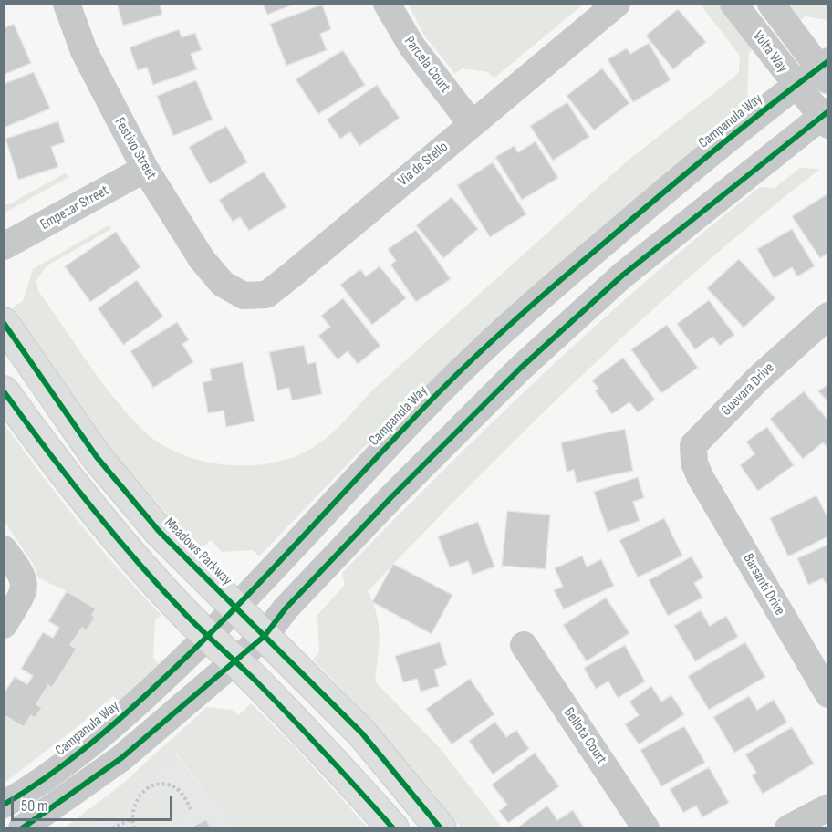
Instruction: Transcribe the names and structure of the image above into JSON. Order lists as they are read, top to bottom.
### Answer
{
  "streets": {
    "main road": ["Meadows Parkway"],
    "street": [
      "Volta Way",
      "Parcela Court",
      "Campanula Way",
      "Festivo Street",
      "Via de Stello",
      "Empezar Street",
      "Guevara Drive",
      "Barsanti Drive",
      "Bellota Court"
    ]
  },
  "crossings": [
    ["Volta Way", "Campanula Way"],
    ["Parcela Court", "Via de Stello"],
    ["Campanula Way", "Meadows Parkway"],
    ["Festivo Street", "Via de Stello"],
    ["Festivo Street", "Empezar Street"],
    ["Guevara Drive", "Barsanti Drive"]
  ],
  "scale_bar": "50 m"
}
